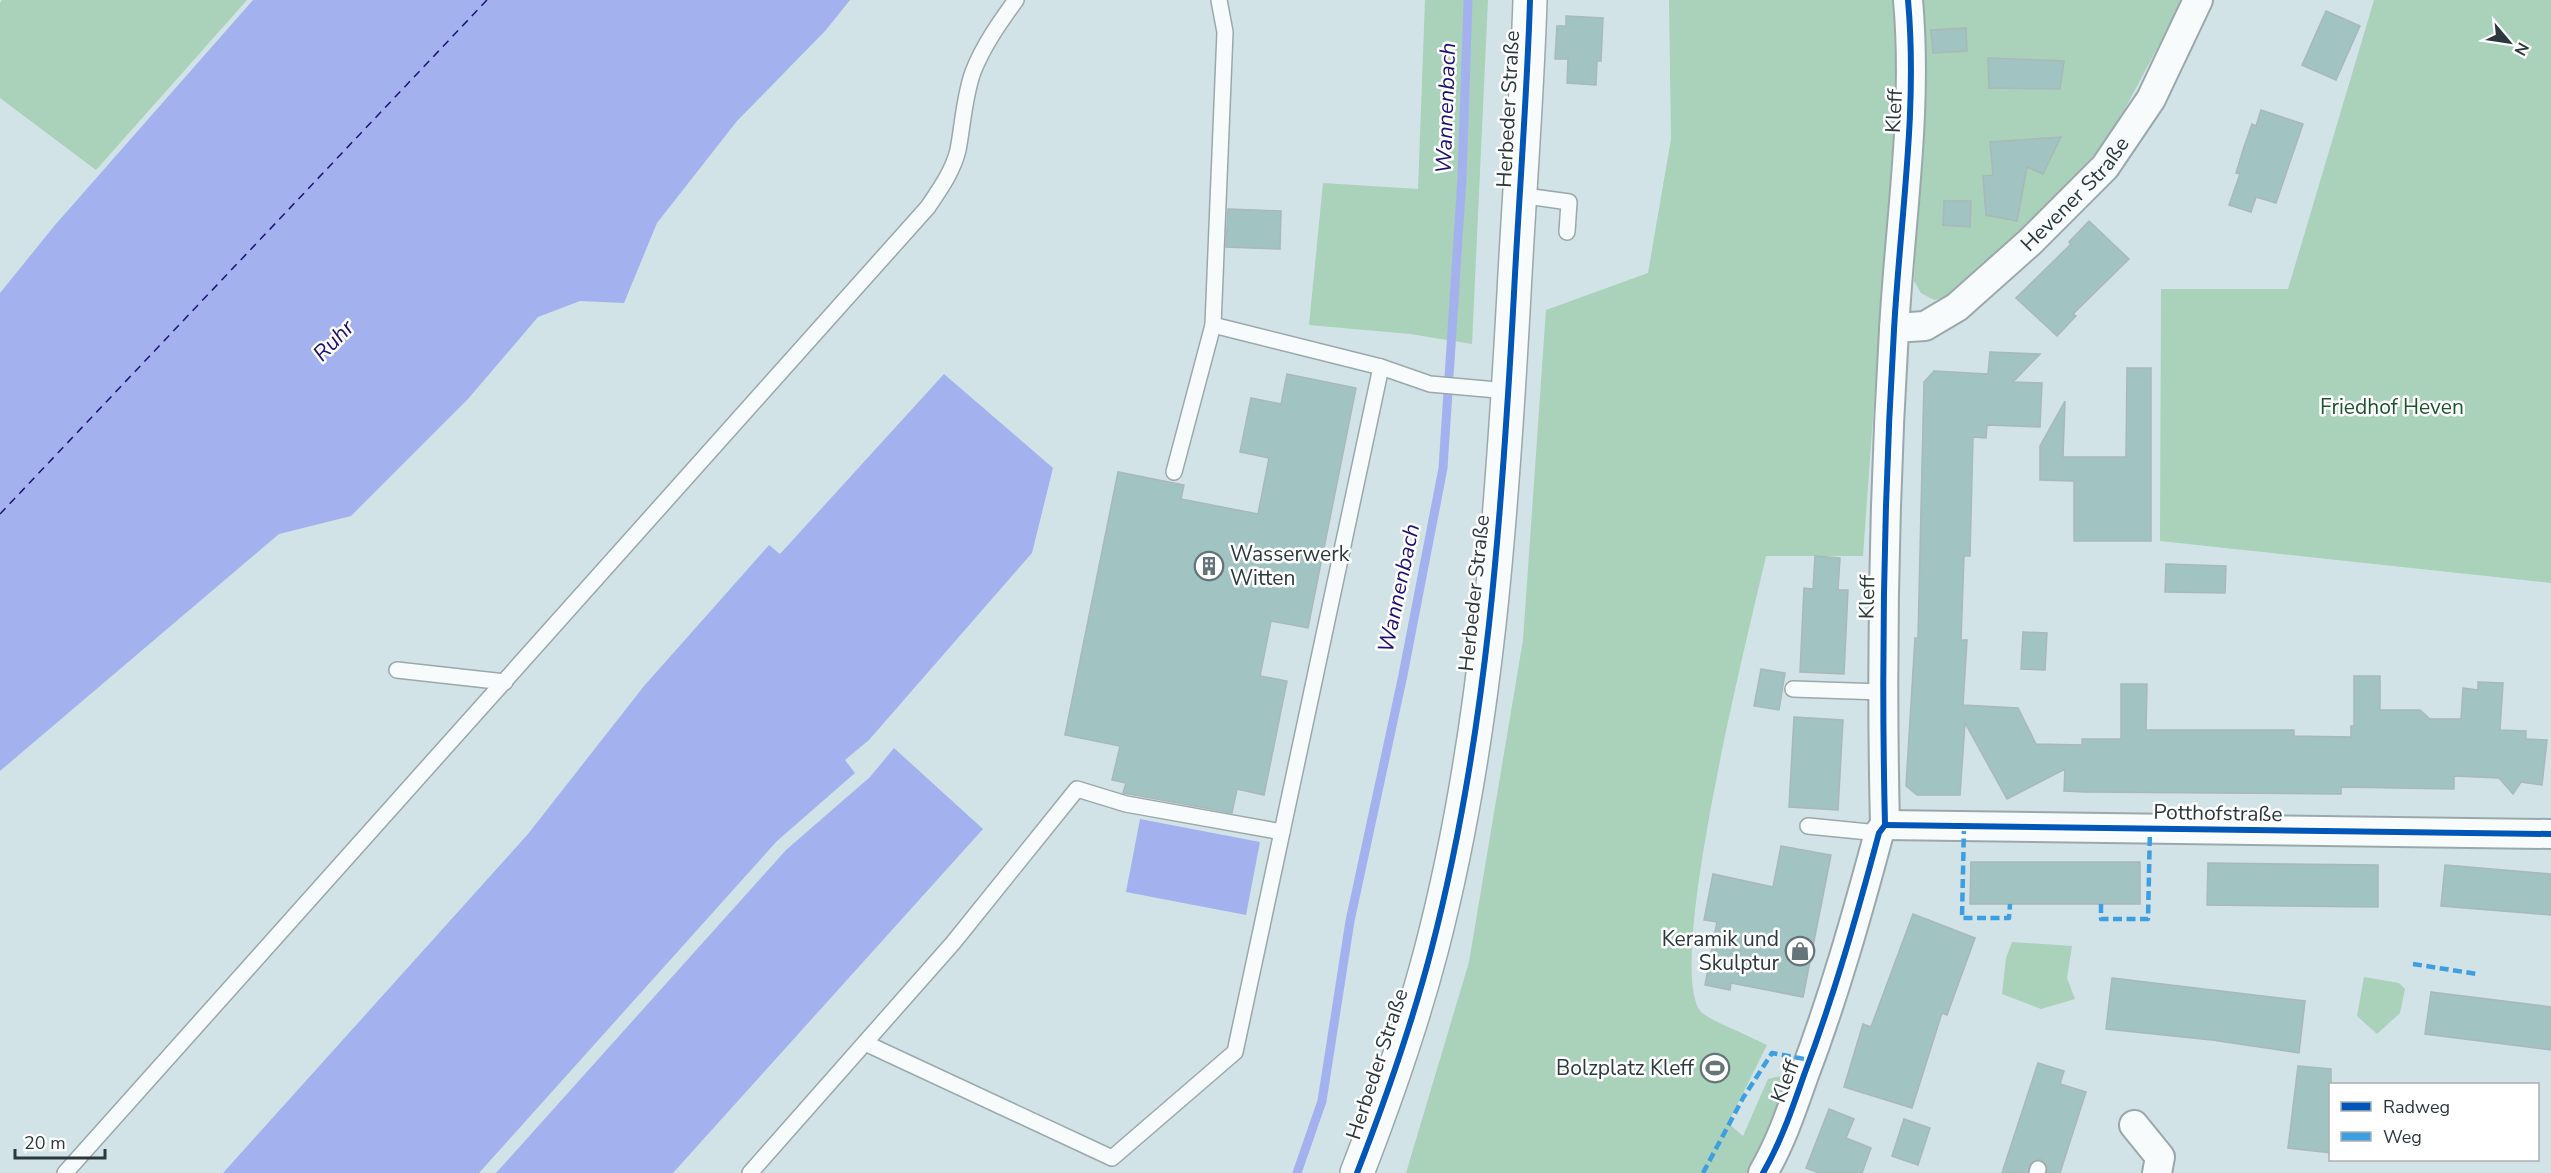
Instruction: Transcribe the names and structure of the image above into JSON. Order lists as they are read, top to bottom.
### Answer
{
  "streets": {
    "main road": ["Herbeder Straße"],
    "street": ["Kleff", "Hevener Straße", "Potthofstraße"]
  },
  "crossings": [
    ["Kleff", "Hevener Straße"],
    ["Kleff", "Potthofstraße"]
  ],
  "water": ["Wannenbach", "Ruhr"],
  "parks": ["Friedhof Heven"],
  "places": {
    "building": ["Wasserwerk Witten"],
    "shop": ["Keramik und Skulptur"],
    "sports": ["Bolzplatz Kleff"]
  },
  "legend": ["Radweg", "Weg"],
  "scale_bar": "20 m",
  "north": "bottom right"
}
